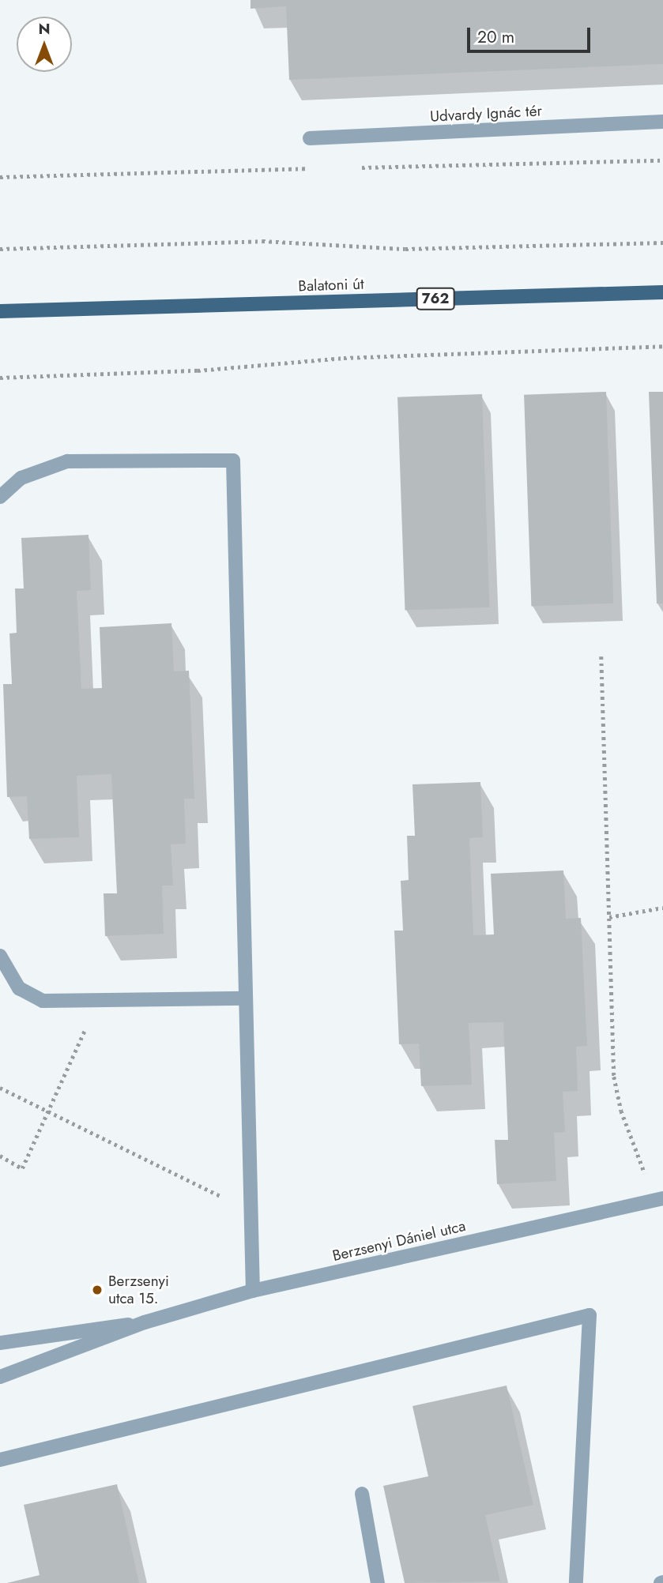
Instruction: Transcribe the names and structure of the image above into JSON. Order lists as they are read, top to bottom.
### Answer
{
  "streets": {
    "main road": ["Balatoni út", "762"],
    "street": ["Udvardy Ignác tér", "Berzsenyi Dániel utca"]
  },
  "places": ["Berzsenyi utca 15."],
  "scale_bar": "20 m",
  "north": "top"
}
